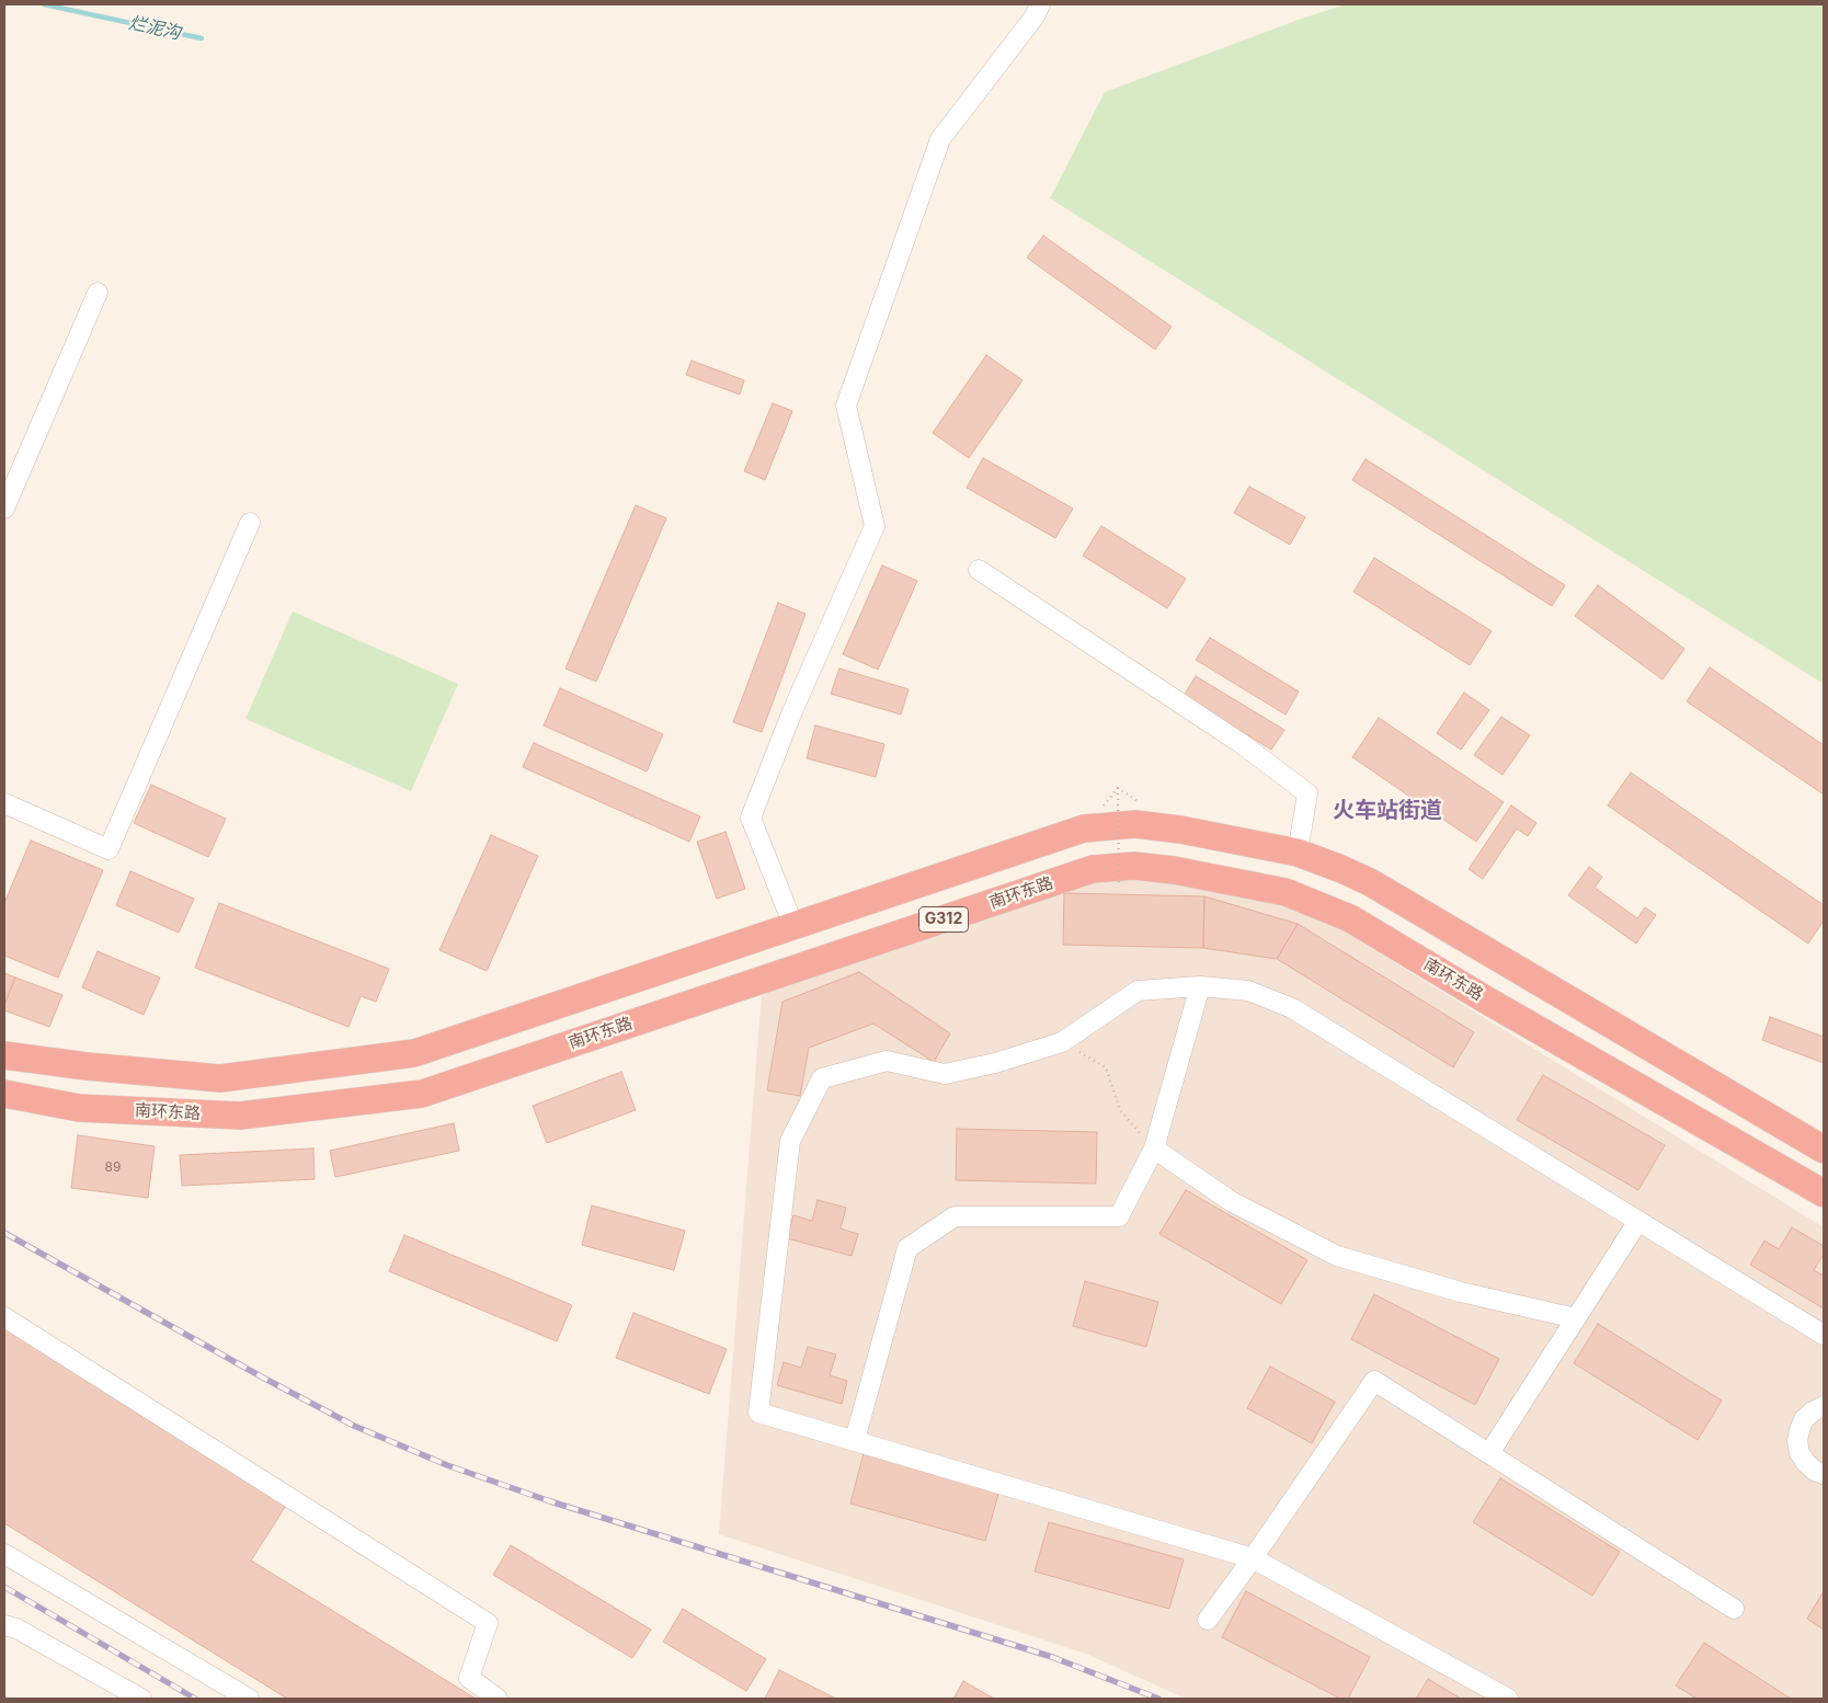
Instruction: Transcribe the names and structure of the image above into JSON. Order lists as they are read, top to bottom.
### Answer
{
  "streets": {
    "highway": ["南环东路", "G312"]
  },
  "districts": ["火车站街道"],
  "water": ["烂泥沟"],
  "house_numbers": ["89"]
}
